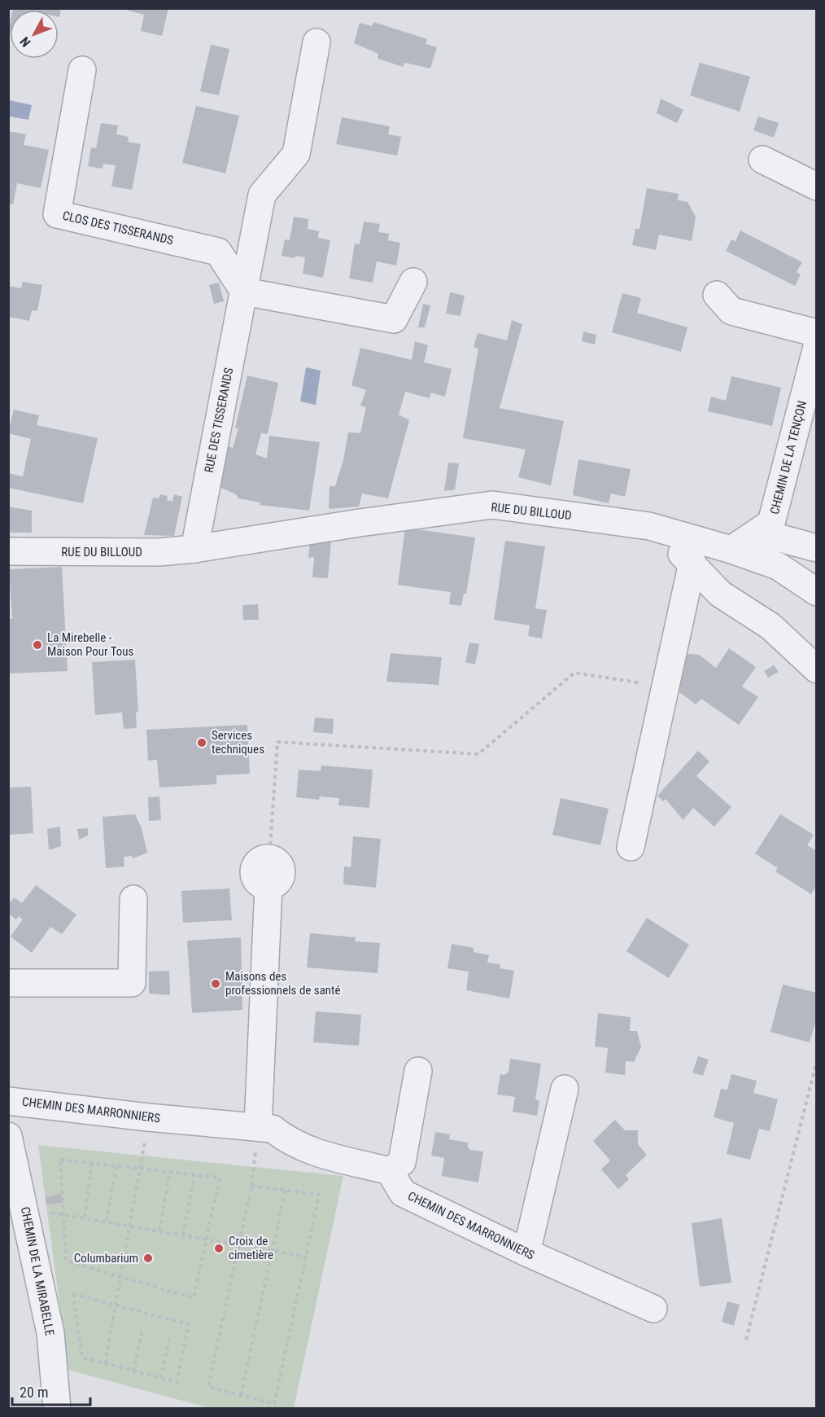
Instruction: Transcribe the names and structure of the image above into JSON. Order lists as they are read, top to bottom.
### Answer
{
  "streets": {
    "street": [
      "CLOS DES TISSERANDS",
      "RUE DES TISSERANDS",
      "CHEMIN DE LA TENÇON",
      "RUE DU BILLOUD",
      "CHEMIN DES MARRONNIERS",
      "CHEMIN DE LA MIRABELLE"
    ]
  },
  "crossings": [
    ["CLOS DES TISSERANDS", "RUE DES TISSERANDS"],
    ["RUE DES TISSERANDS", "RUE DU BILLOUD"],
    ["CHEMIN DE LA TENÇON", "RUE DU BILLOUD"]
  ],
  "places": [
    "La Mirebelle - Maison Pour Tous",
    "Services techniques",
    "Maisons des professionnels de santé",
    "Croix de cimetière",
    "Columbarium"
  ],
  "scale_bar": "20 m",
  "north": "bottom left"
}
